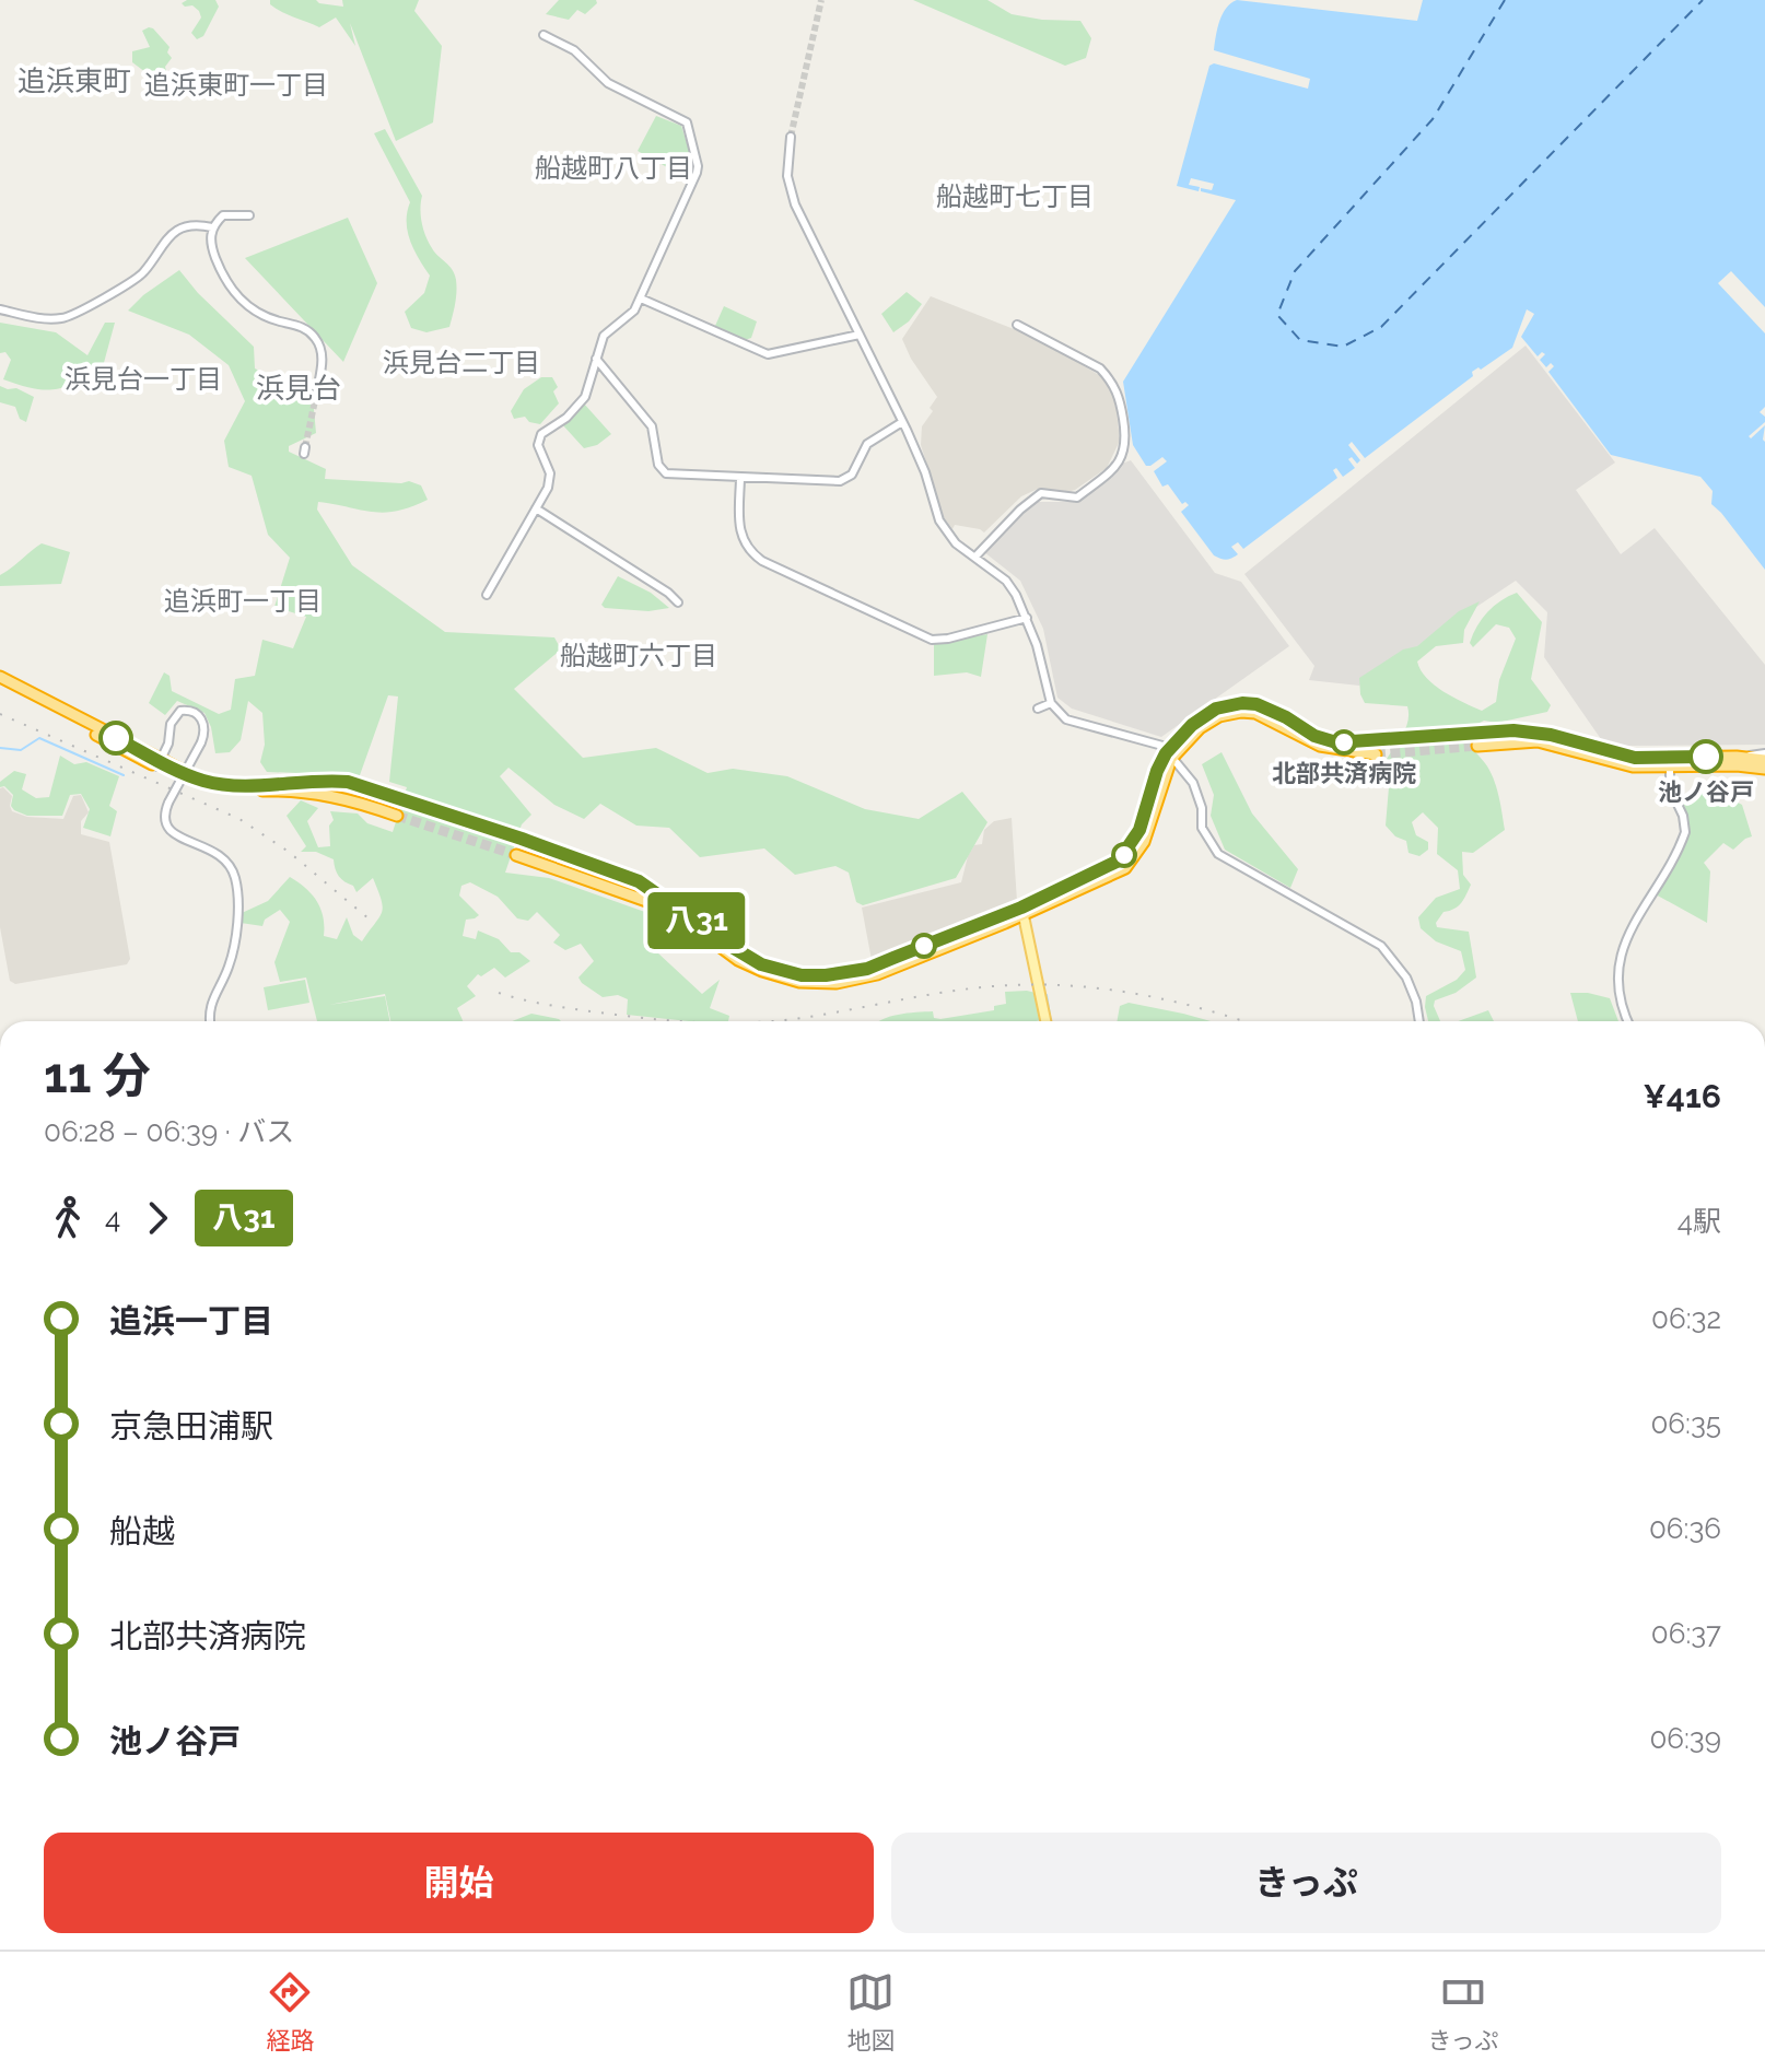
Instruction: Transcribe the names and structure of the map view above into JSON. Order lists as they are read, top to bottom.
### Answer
{
  "districts": [
    "追浜東町",
    "追浜東町一丁目",
    "船越町八丁目",
    "船越町七丁目",
    "浜見台二丁目",
    "浜見台一丁目",
    "浜見台",
    "追浜町一丁目",
    "船越町六丁目"
  ],
  "places": ["北部共済病院", "池ノ谷戸"],
  "lines": ["bus line 八31"],
  "page": {
    "on_map": "八31",
    "heading": ["11 分", "06:28 – 06:39 · バス", "¥416"],
    "legs": ["4", "八31", "4駅"],
    "list": [
      {
        "name": "追浜一丁目",
        "value": "06:32"
      },
      {
        "name": "京急田浦駅",
        "value": "06:35"
      },
      {
        "name": "船越",
        "value": "06:36"
      },
      {
        "name": "北部共済病院",
        "value": "06:37"
      },
      {
        "name": "池ノ谷戸",
        "value": "06:39"
      }
    ],
    "buttons": ["開始", "きっぷ"],
    "tabs": ["経路", "地図", "きっぷ"]
  }
}
